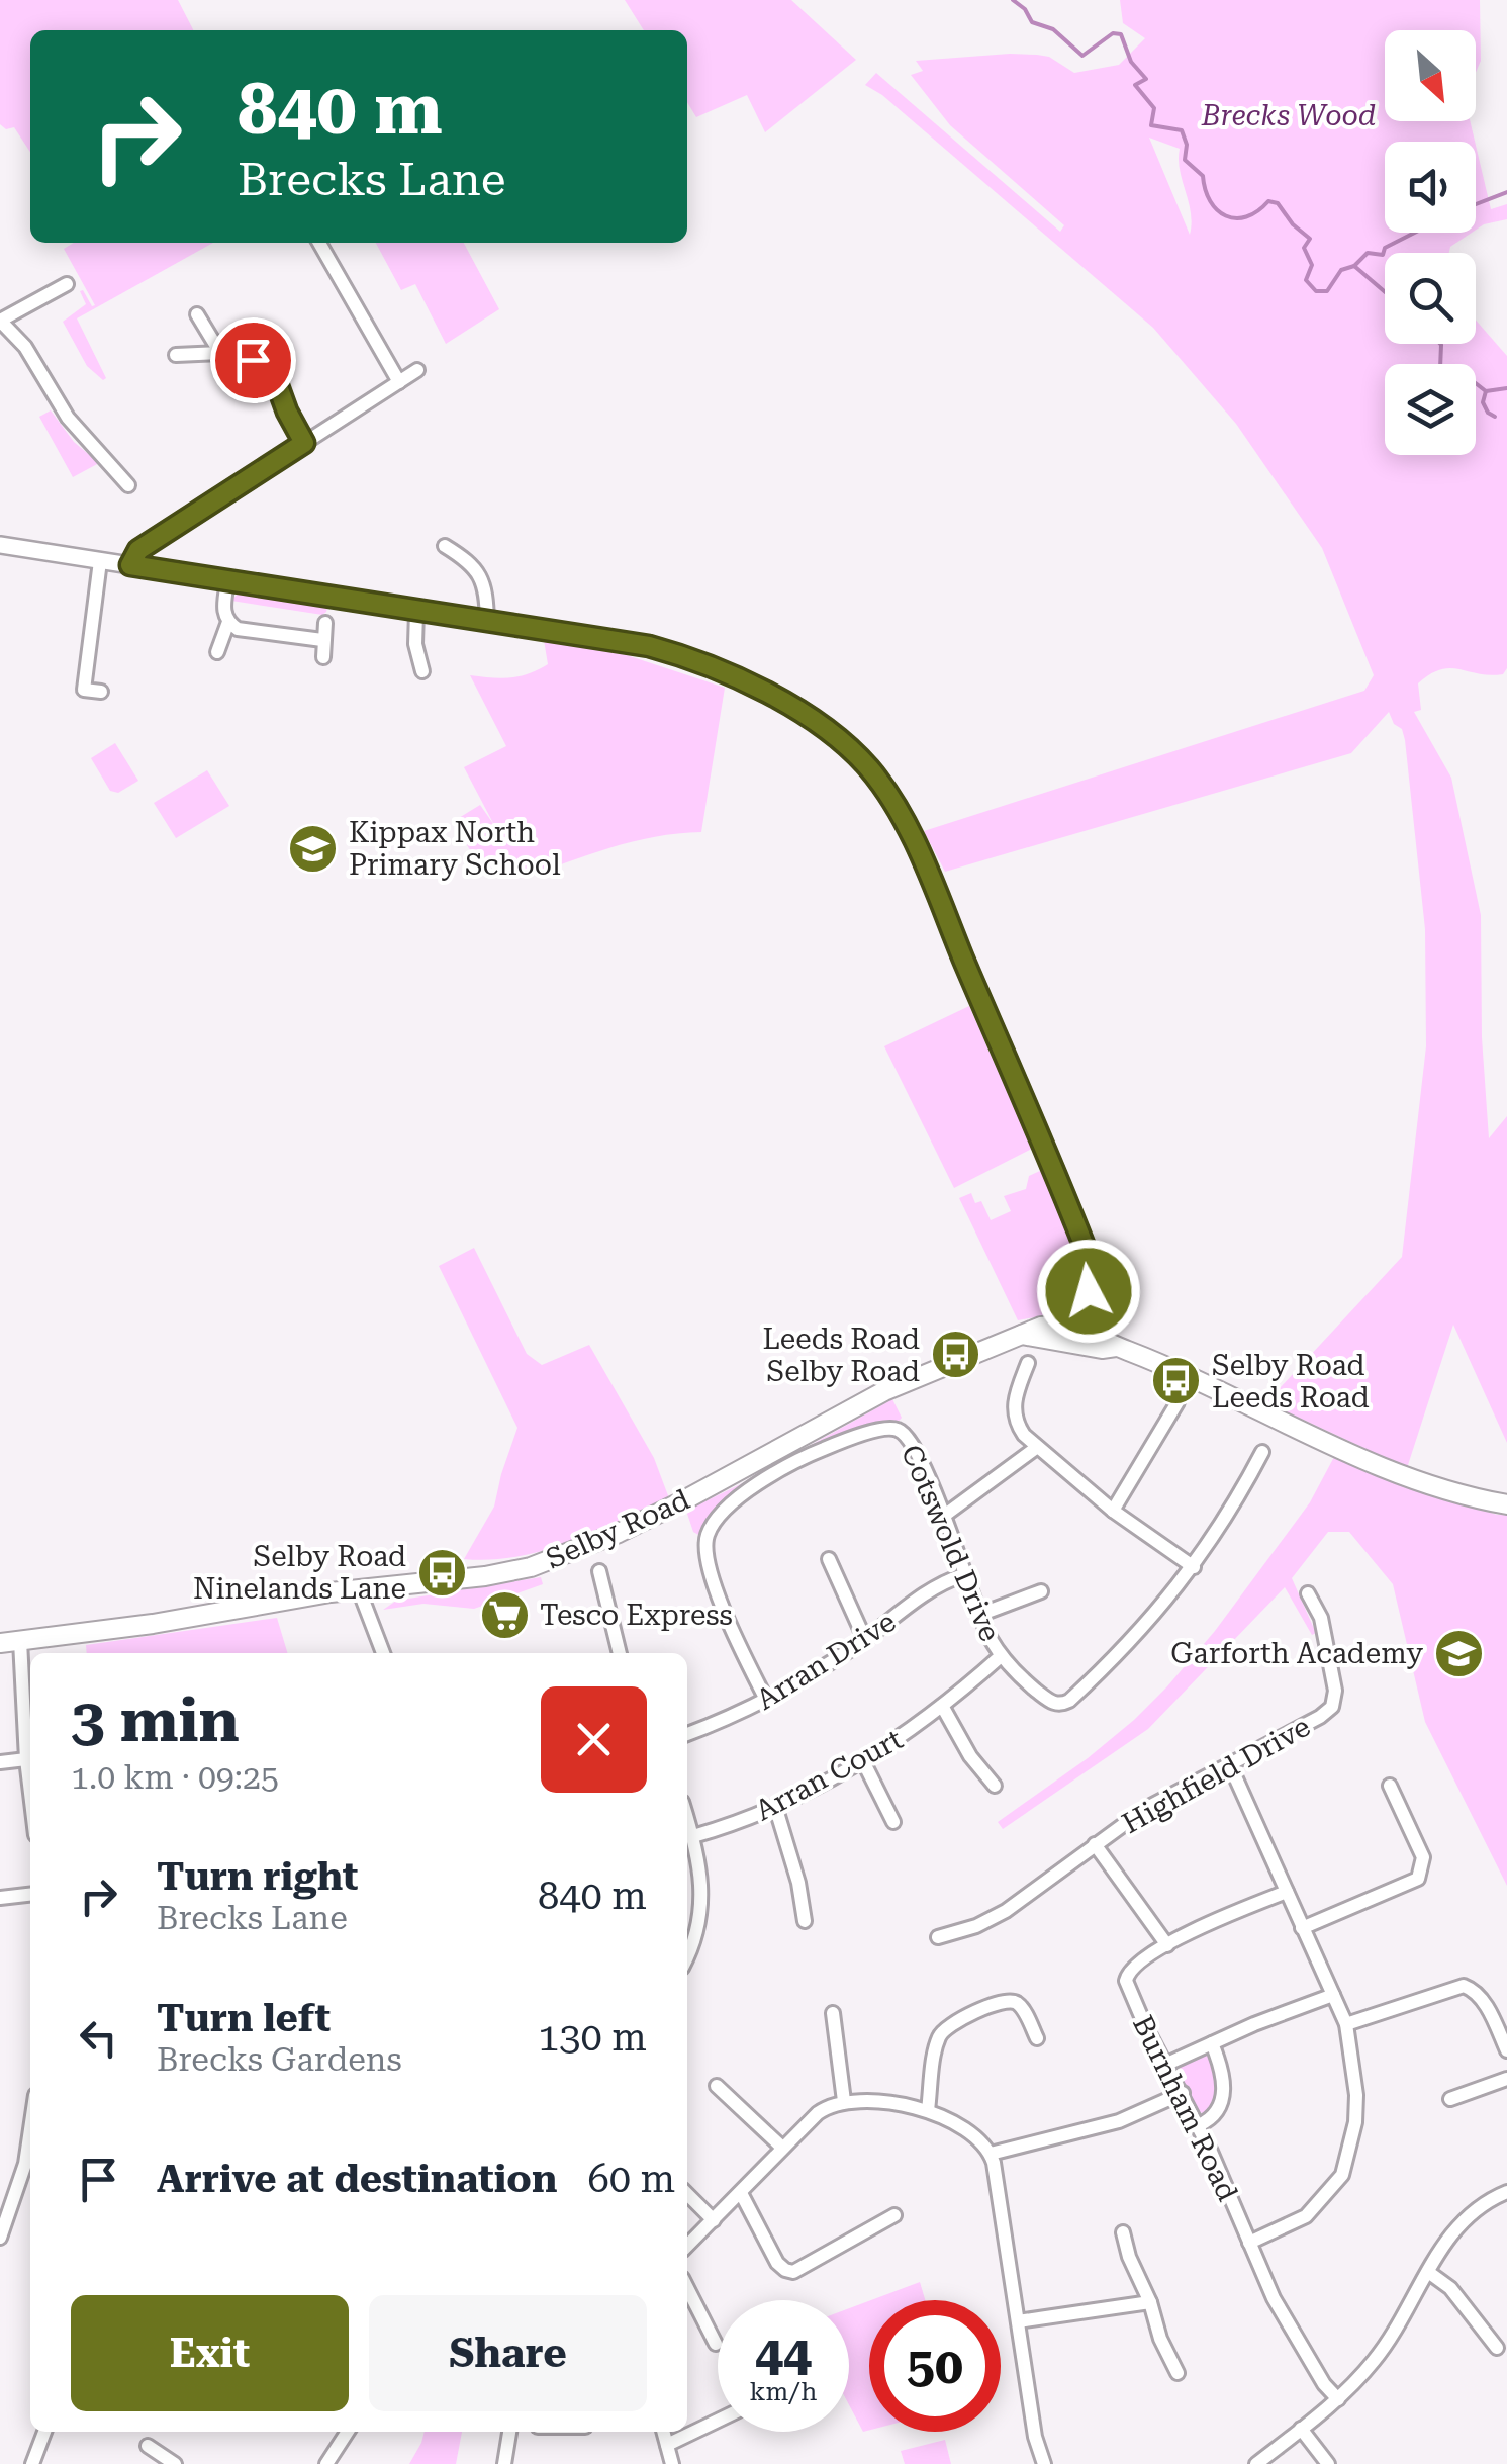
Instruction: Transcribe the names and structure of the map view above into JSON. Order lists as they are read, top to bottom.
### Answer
{
  "streets": {
    "highway": ["Selby Road"],
    "street": [
      "Cotswold Drive",
      "Arran Drive",
      "Arran Court",
      "Highfield Drive",
      "Burnham Road"
    ]
  },
  "crossings": [
    ["Cotswold Drive", "Arran Drive"],
    ["Cotswold Drive", "Arran Court"]
  ],
  "parks": ["Brecks Wood"],
  "places": {
    "school or university": ["Kippax North Primary School", "Garforth Academy"],
    "bus stop": ["Leeds Road Selby Road", "Selby Road Leeds Road", "Selby Road Ninelands Lane"],
    "supermarket": ["Tesco Express"]
  },
  "north": "bottom right",
  "page": {
    "turn": ["840 m", "Brecks Lane"],
    "heading": ["3 min", "1.0 km · 09:25"],
    "list": [
      {
        "name": "Turn right",
        "note": "Brecks Lane",
        "value": "840 m"
      },
      {
        "name": "Turn left",
        "note": "Brecks Gardens",
        "value": "130 m"
      },
      {
        "name": "Arrive at destination",
        "value": "60 m"
      }
    ],
    "buttons": ["Exit", "Share"],
    "speed": "44 km/h",
    "limit": "50"
  }
}
